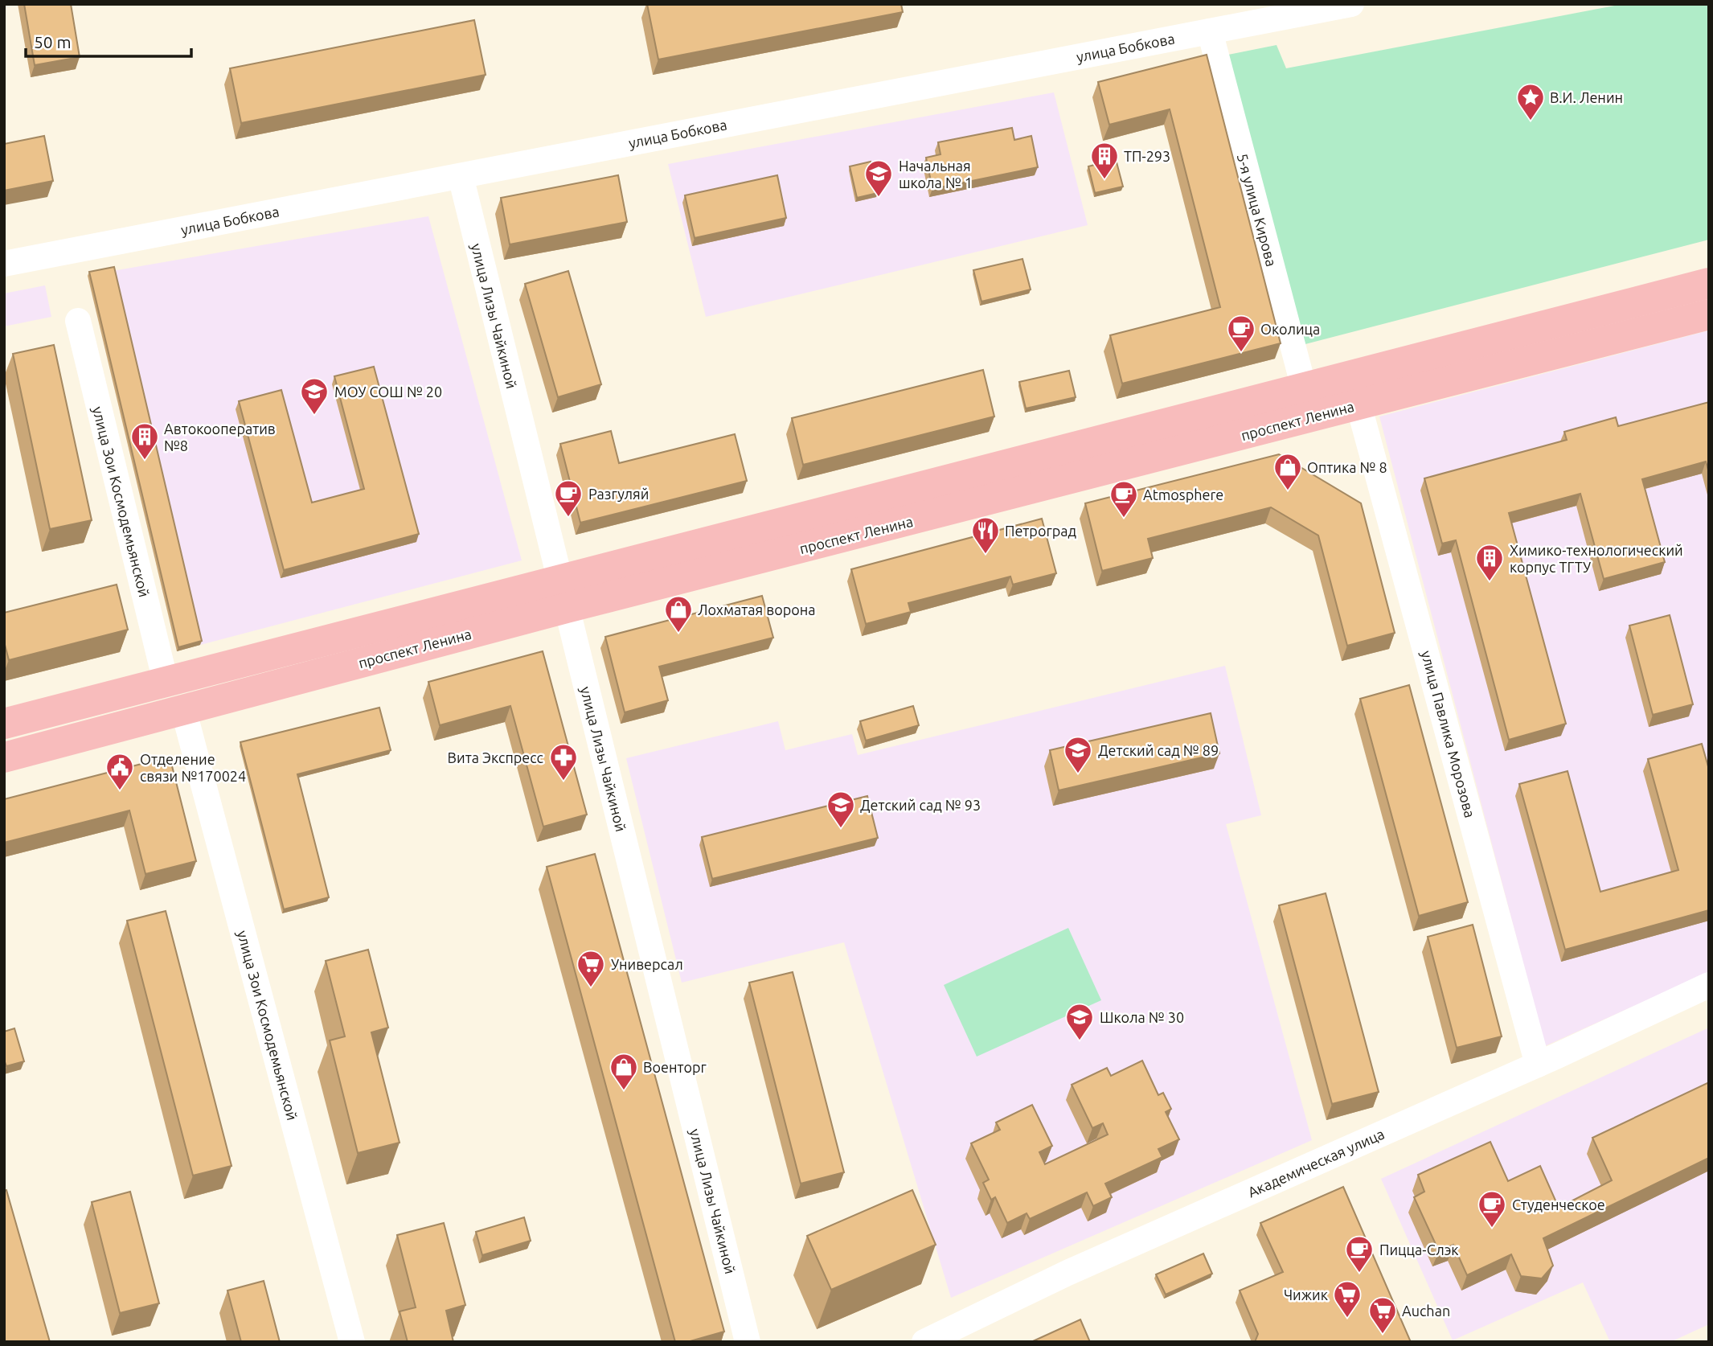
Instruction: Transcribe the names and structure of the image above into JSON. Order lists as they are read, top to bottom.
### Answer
{
  "streets": {
    "main road": ["проспект Ленина"],
    "street": [
      "улица Бобкова",
      "5-я улица Кирова",
      "улица Лизы Чайкиной",
      "улица Зои Космодемьянской",
      "улица Павлика Морозова",
      "Академическая улица"
    ]
  },
  "crossings": [
    ["улица Бобкова", "5-я улица Кирова"],
    ["улица Бобкова", "улица Лизы Чайкиной"],
    ["5-я улица Кирова", "проспект Ленина"],
    ["улица Лизы Чайкиной", "проспект Ленина"],
    ["проспект Ленина", "улица Зои Космодемьянской"],
    ["проспект Ленина", "улица Павлика Морозова"],
    ["улица Павлика Морозова", "Академическая улица"]
  ],
  "places": {
    "place": ["В.И. Ленин"],
    "building": ["ТП-293", "Автокооператив №8", "Химико-технологический корпус ТГТУ"],
    "school or university": [
      "Начальная школа № 1",
      "МОУ СОШ № 20",
      "Детский сад № 89",
      "Детский сад № 93",
      "Школа № 30"
    ],
    "cafe": [
      "Околица",
      "Разгуляй",
      "Atmosphere",
      "Студенческое",
      "Пицца-Слэк"
    ],
    "shop": ["Оптика № 8", "Лохматая ворона", "Военторг"],
    "restaurant": ["Петроград"],
    "pharmacy": ["Вита Экспресс"],
    "public building": ["Отделение связи №170024"],
    "supermarket": ["Универсал", "Чижик", "Auchan"]
  },
  "scale_bar": "50 m"
}
